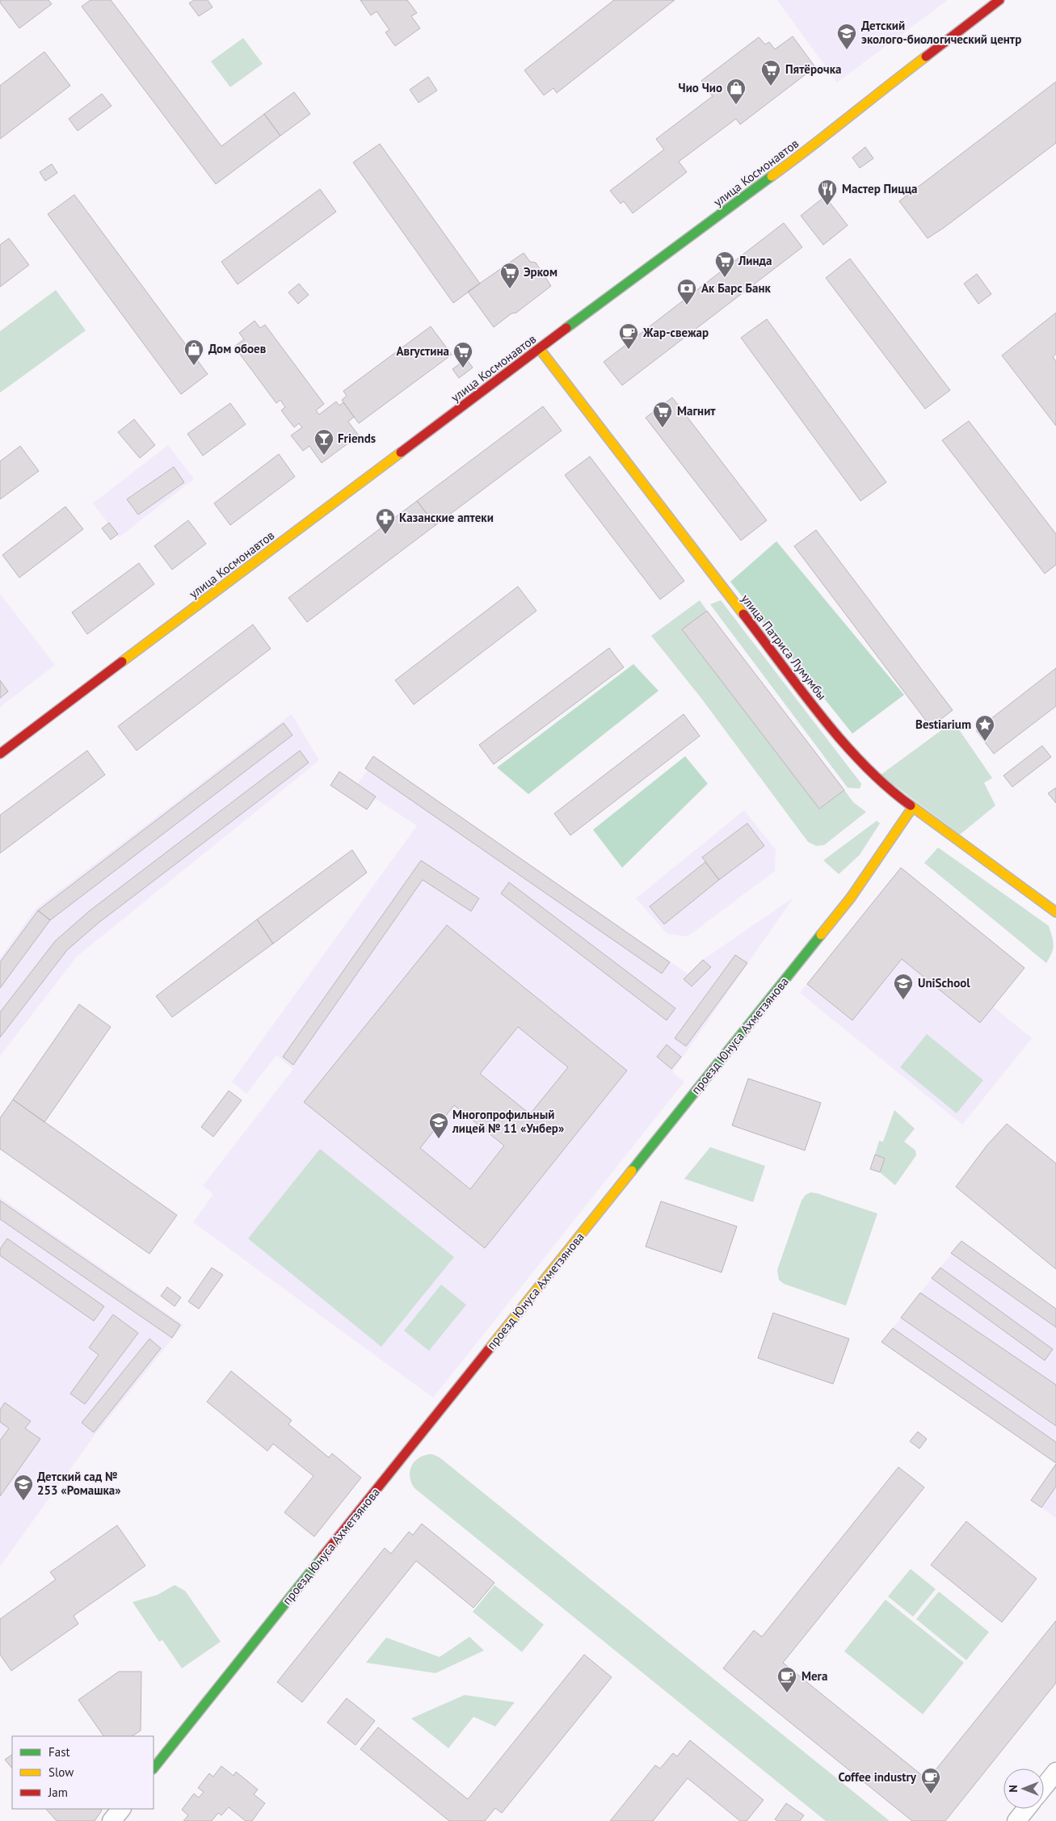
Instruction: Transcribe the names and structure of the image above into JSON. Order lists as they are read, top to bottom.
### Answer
{
  "streets": {
    "street": ["улица Космонавтов", "улица Патриса Лумумбы", "проезд Юнуса Ахметзянова"]
  },
  "crossings": [
    ["улица Космонавтов", "улица Патриса Лумумбы"],
    ["улица Патриса Лумумбы", "проезд Юнуса Ахметзянова"]
  ],
  "places": {
    "school or university": [
      "Детский эколого-биологический центр",
      "UniSchool",
      "Многопрофильный лицей № 11 «Унбер»",
      "Детский сад № 253 «Ромашка»"
    ],
    "supermarket": [
      "Пятёрочка",
      "Линда",
      "Эрком",
      "Августина",
      "Магнит"
    ],
    "shop": ["Чио Чио", "Дом обоев"],
    "restaurant": ["Мастер Пицца"],
    "bank": ["Ак Барс Банк"],
    "cafe": ["Жар-свежар", "Mera", "Coffee industry"],
    "bar": ["Friends"],
    "pharmacy": ["Казанские аптеки"],
    "place": ["Bestiarium"]
  },
  "legend": ["Fast", "Slow", "Jam"],
  "north": "left"
}
